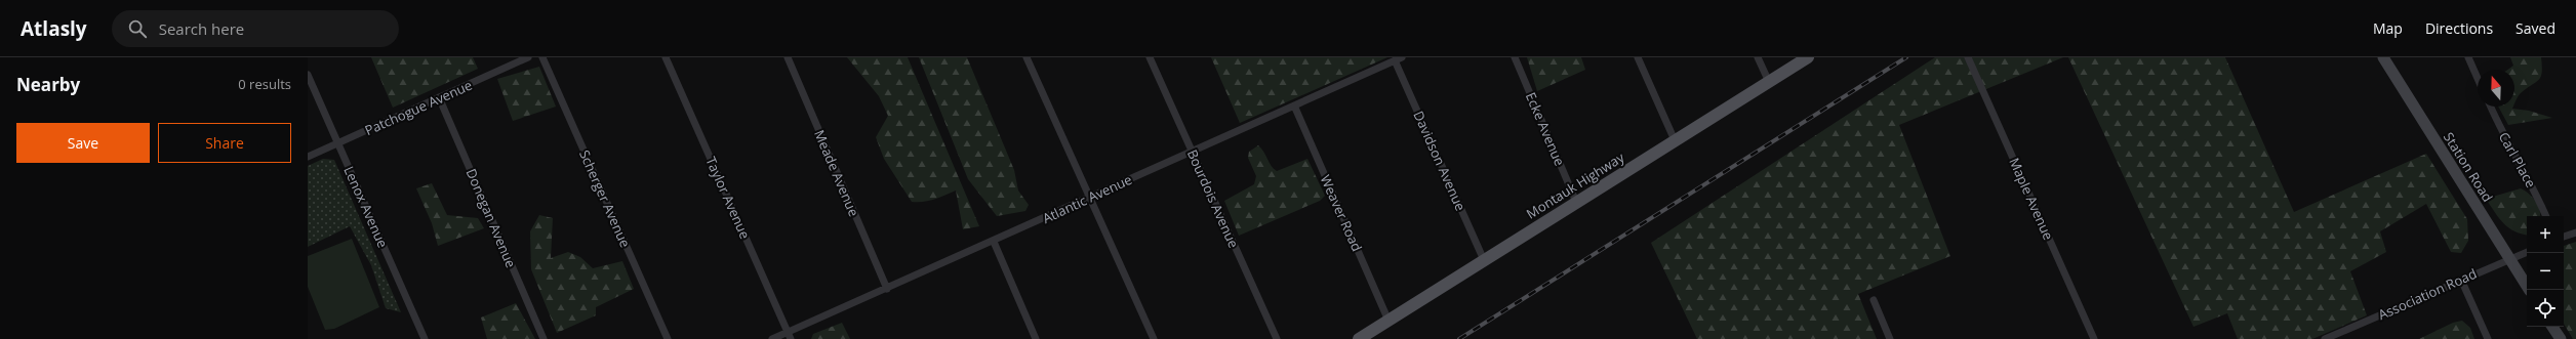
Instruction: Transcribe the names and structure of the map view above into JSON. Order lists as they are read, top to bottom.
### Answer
{
  "streets": {
    "main road": ["Station Road", "Montauk Highway"],
    "street": [
      "Patchogue Avenue",
      "Ecke Avenue",
      "Carl Place",
      "Davidson Avenue",
      "Meade Avenue",
      "Taylor Avenue",
      "Scherger Avenue",
      "Atlantic Avenue",
      "Bourdois Avenue",
      "Maple Avenue",
      "Lenox Avenue",
      "Weaver Road",
      "Donegan Avenue",
      "Association Road"
    ]
  },
  "crossings": [
    ["Patchogue Avenue", "Lenox Avenue"],
    ["Patchogue Avenue", "Donegan Avenue"],
    ["Ecke Avenue", "Montauk Highway"],
    ["Davidson Avenue", "Montauk Highway"],
    ["Davidson Avenue", "Atlantic Avenue"],
    ["Station Road", "Association Road"],
    ["Meade Avenue", "Atlantic Avenue"],
    ["Montauk Highway", "Weaver Road"],
    ["Taylor Avenue", "Atlantic Avenue"],
    ["Atlantic Avenue", "Bourdois Avenue"],
    ["Atlantic Avenue", "Weaver Road"]
  ],
  "north": "top",
  "page": {
    "header": "Atlasly",
    "search": "Search here",
    "nav": ["Map", "Directions", "Saved"],
    "heading": ["Nearby", "0 results"],
    "buttons": ["Save", "Share"],
    "map_buttons": ["+", "−"]
  }
}
